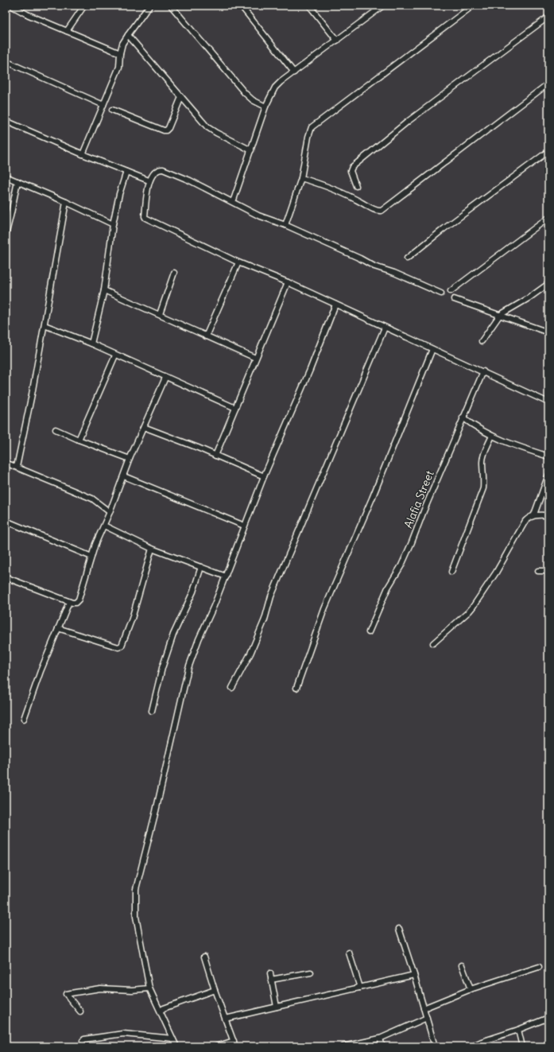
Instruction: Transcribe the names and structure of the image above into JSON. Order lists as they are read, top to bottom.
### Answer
{
  "streets": {
    "street": ["Alafia Street"]
  }
}
